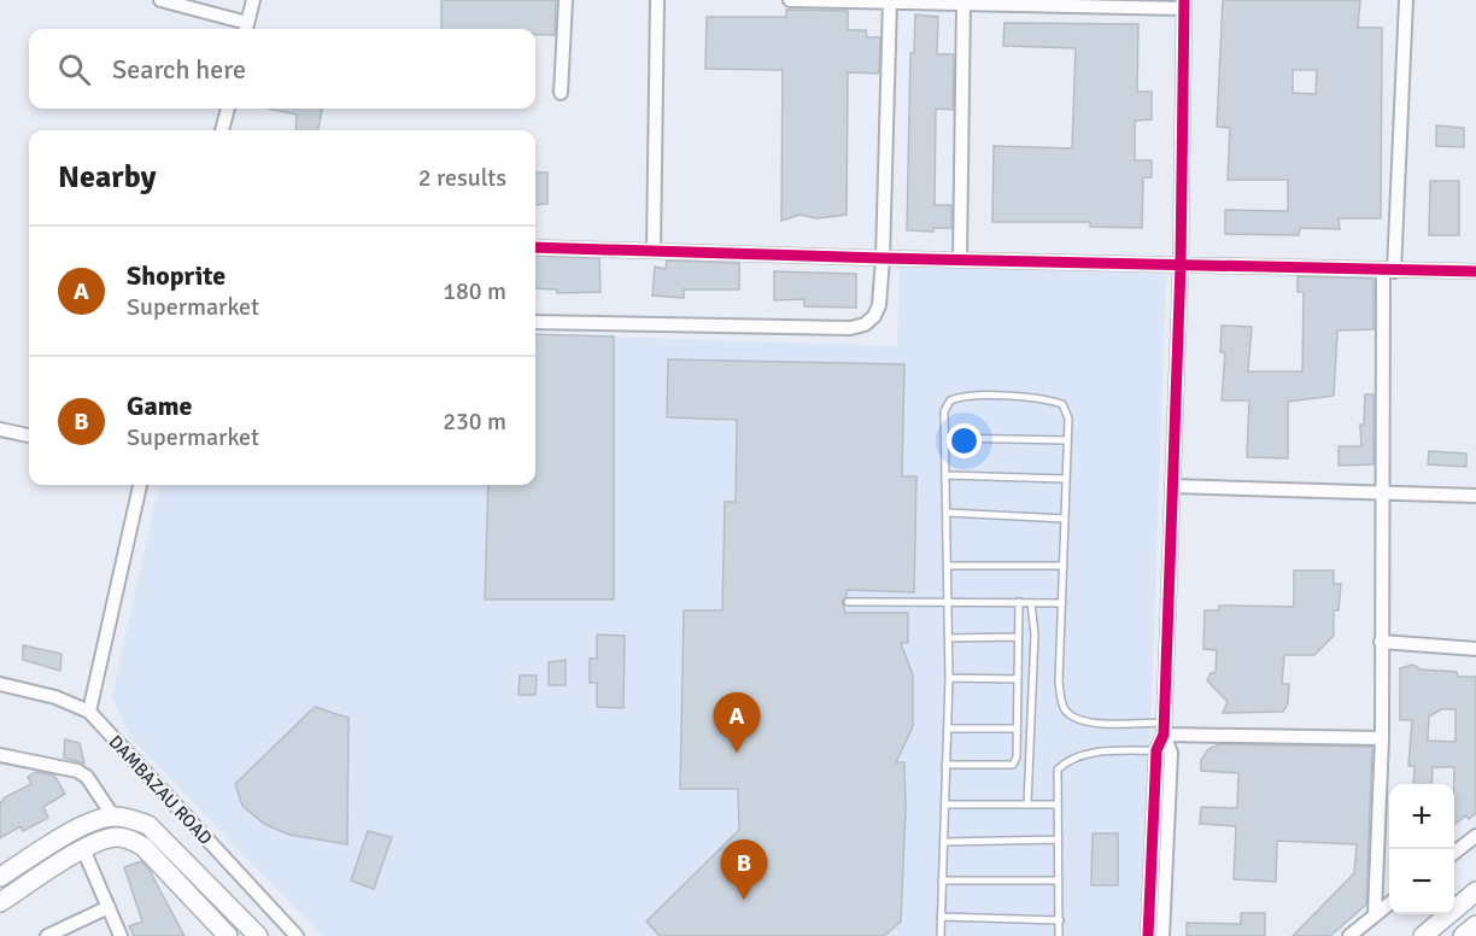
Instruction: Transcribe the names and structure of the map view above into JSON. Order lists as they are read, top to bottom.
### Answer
{
  "streets": {
    "street": ["DAMBAZAU ROAD"]
  },
  "page": {
    "search": "Search here",
    "heading": ["Nearby", "2 results"],
    "list": [
      {
        "mark": "A",
        "name": "Shoprite",
        "note": "Supermarket",
        "value": "180 m"
      },
      {
        "mark": "B",
        "name": "Game",
        "note": "Supermarket",
        "value": "230 m"
      }
    ],
    "pins": ["A", "B"],
    "map_buttons": ["+", "−"]
  }
}
